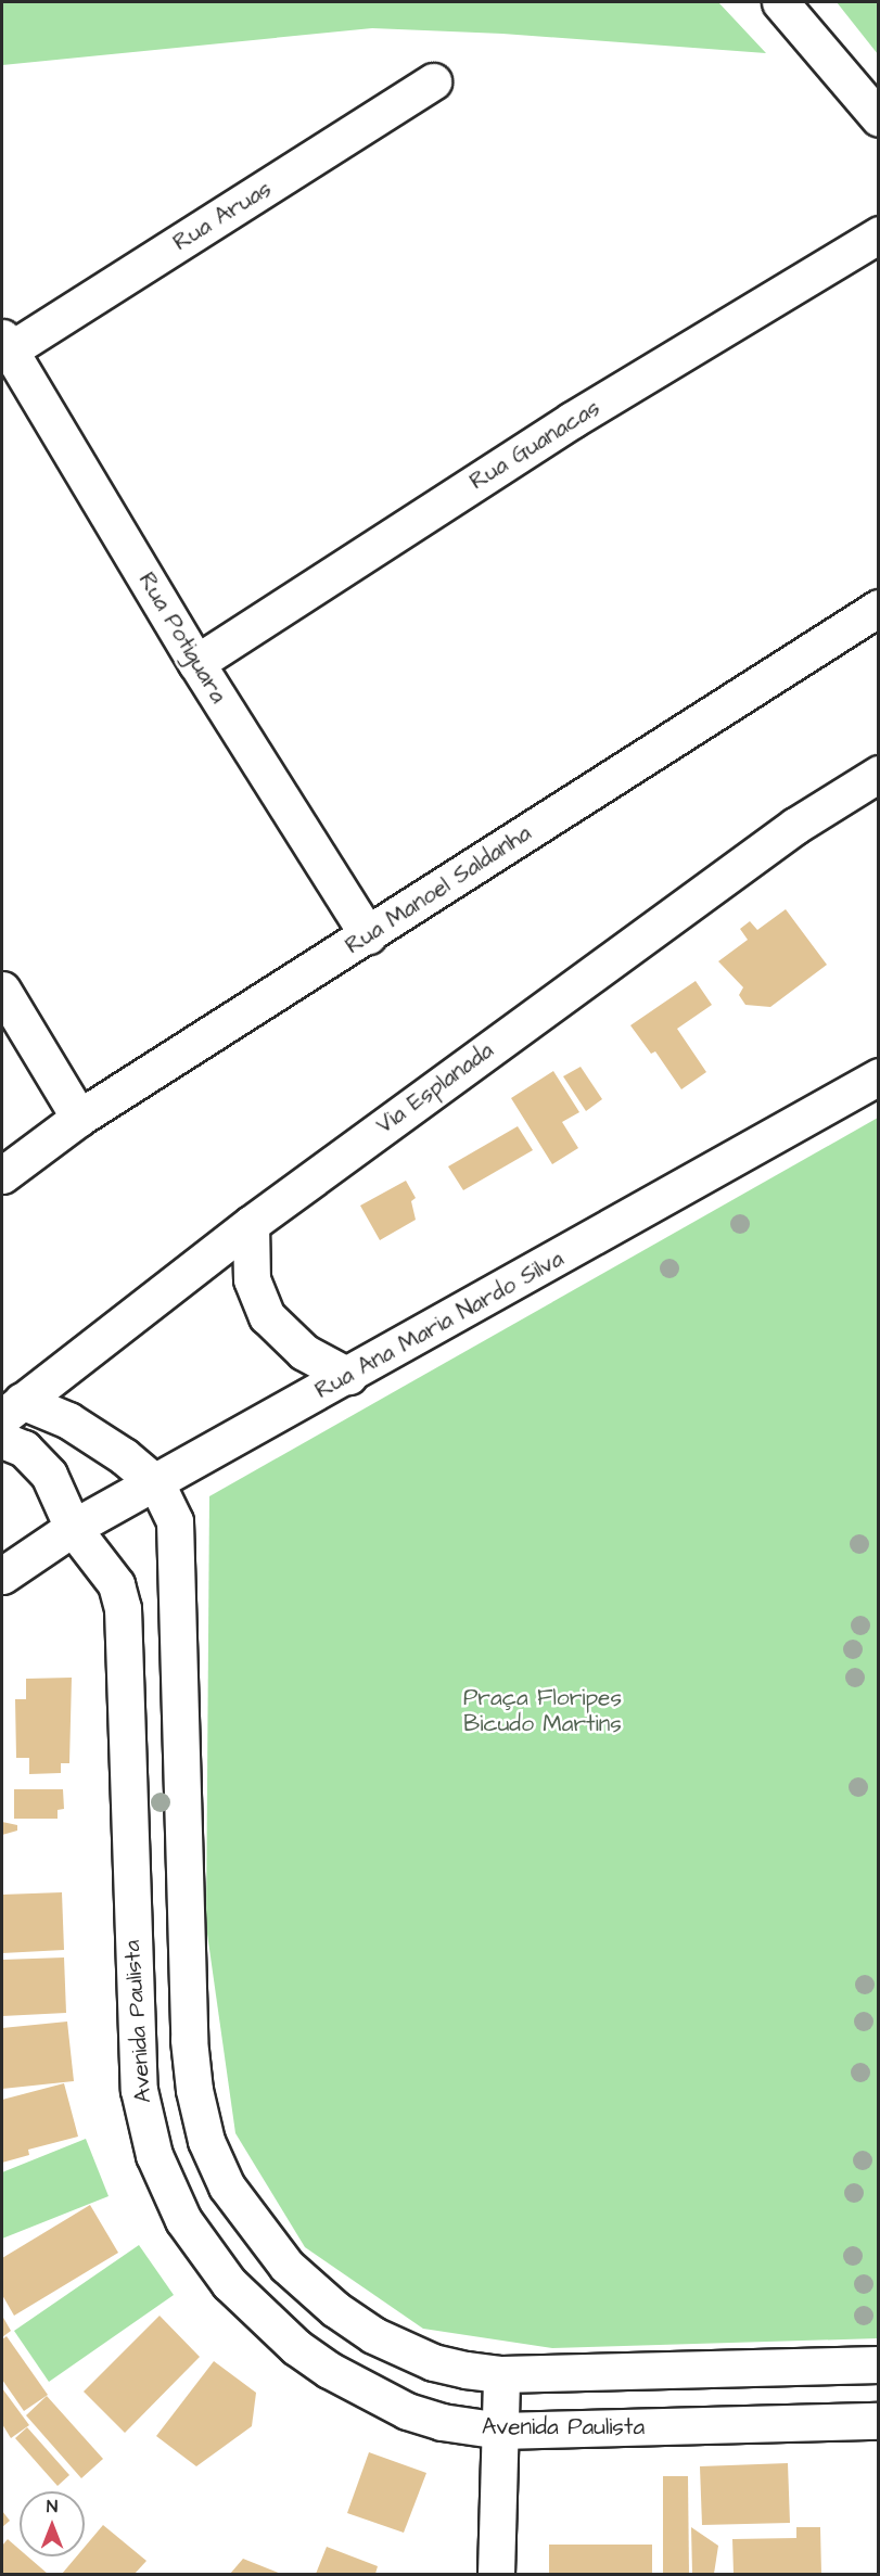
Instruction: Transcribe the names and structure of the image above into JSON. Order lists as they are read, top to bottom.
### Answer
{
  "streets": {
    "street": [
      "Rua Aruas",
      "Rua Guanacas",
      "Rua Potiguara",
      "Rua Manoel Saldanha",
      "Via Esplanada",
      "Rua Ana Maria Nardo Silva",
      "Avenida Paulista"
    ]
  },
  "crossings": [
    ["Rua Aruas", "Rua Potiguara"],
    ["Rua Guanacas", "Rua Potiguara"],
    ["Rua Potiguara", "Rua Manoel Saldanha"],
    ["Rua Ana Maria Nardo Silva", "Avenida Paulista"]
  ],
  "parks": ["Praça Floripes Bicudo Martins"],
  "north": "top"
}
